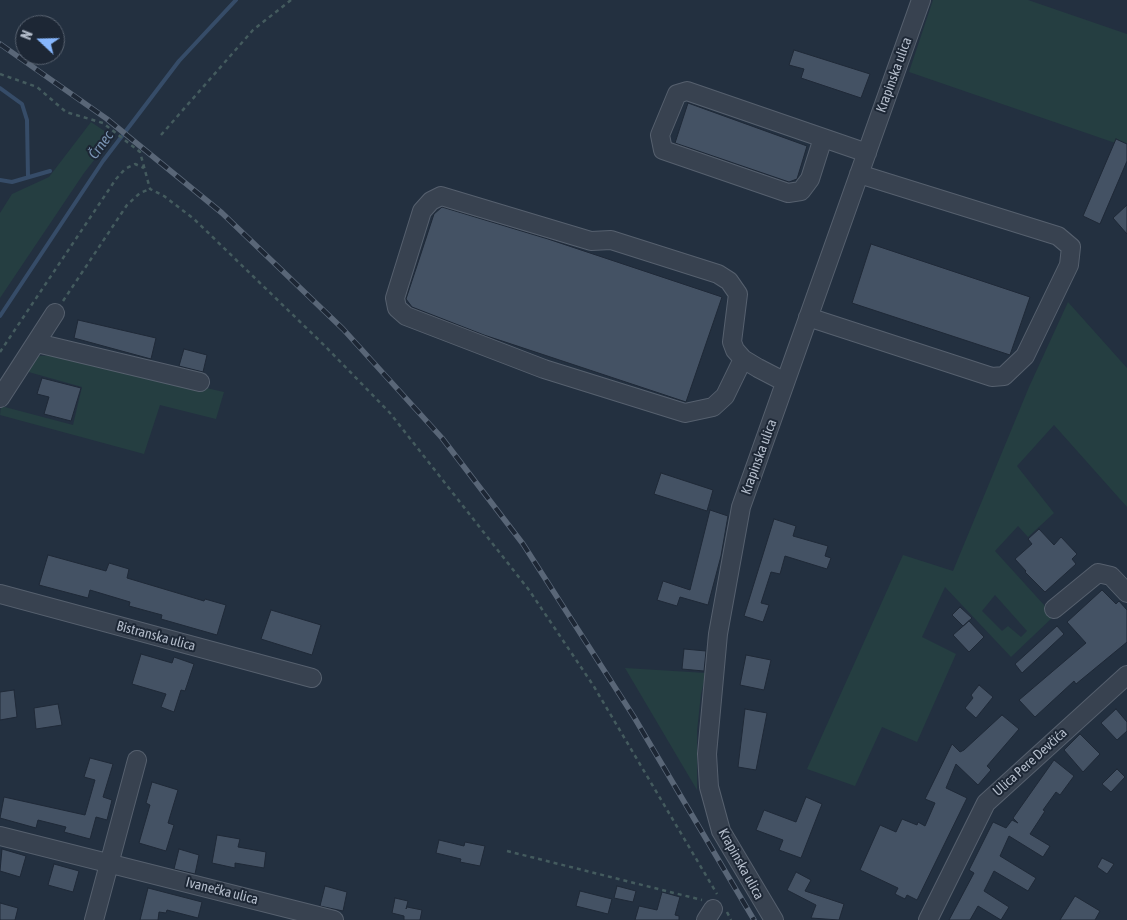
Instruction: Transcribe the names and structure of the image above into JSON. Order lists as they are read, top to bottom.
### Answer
{
  "streets": {
    "street": [
      "Krapinska ulica",
      "Bistranska ulica",
      "Ulica Pere Devčića",
      "Ivanečka ulica"
    ]
  },
  "water": ["Črnec"],
  "north": "left"
}
